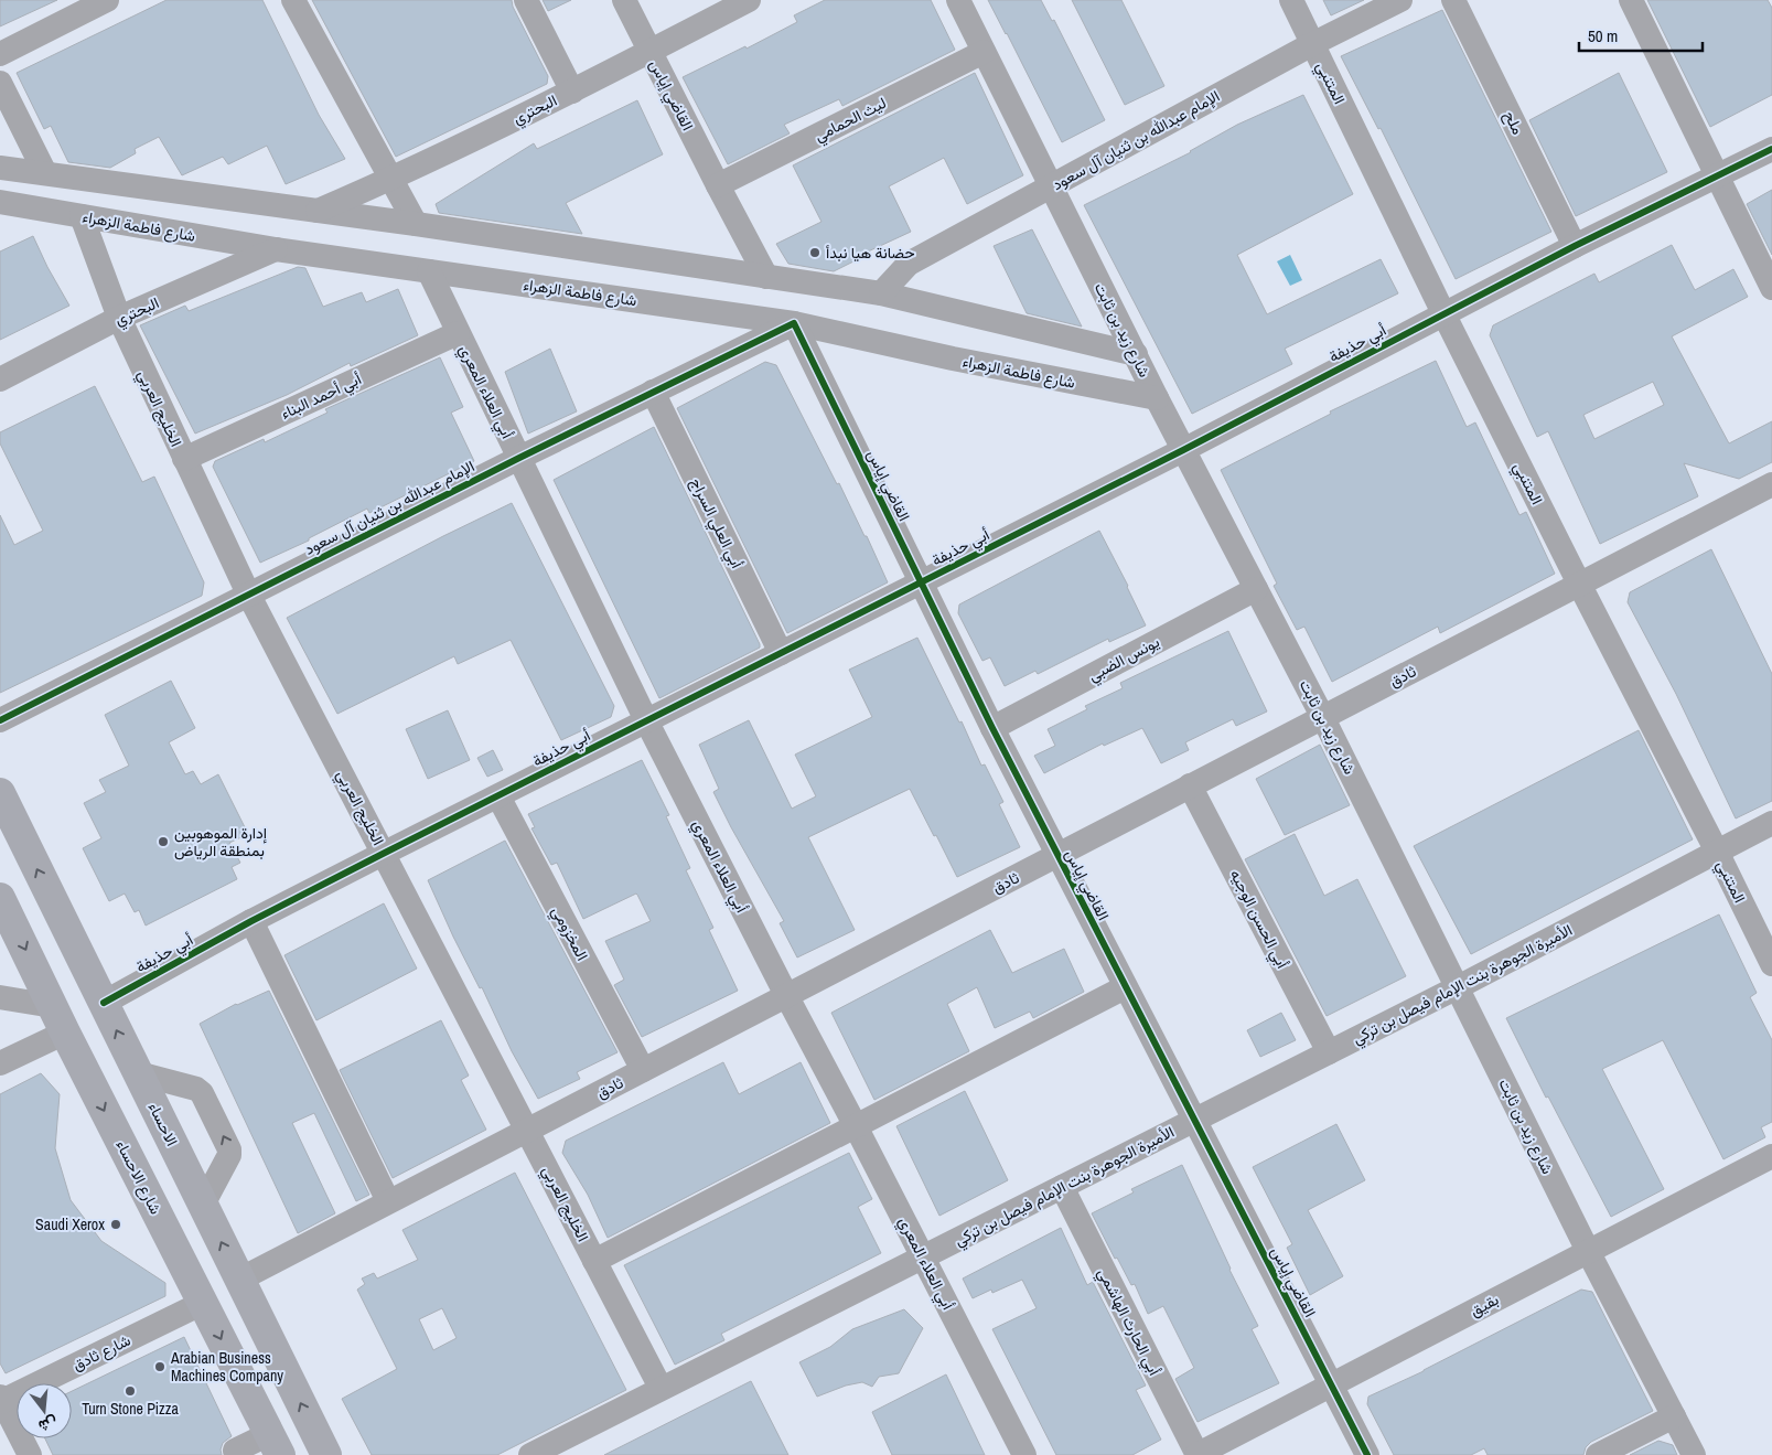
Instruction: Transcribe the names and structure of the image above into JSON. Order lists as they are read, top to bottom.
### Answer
{
  "streets": {
    "main road": ["الاحساء", "شارع الاحساء"],
    "street": [
      "المتنبي",
      "القاضي إياس",
      "البحتري",
      "ليث الحمامي",
      "ملح",
      "الإمام عبدالله بن ثنيان آل سعود",
      "شارع فاطمة الزهراء",
      "شارع زيد بن ثابت",
      "أبي حذيفة",
      "أبي العلاء المعري",
      "أبي أحمد البناء",
      "الخليج العربي",
      "أبي العلي السراج",
      "يونس الضبي",
      "ثادق",
      "أبي الحسن الوجيه",
      "المخزومي",
      "الأميرة الجوهرة بنت الإمام فيصل بن تركي",
      "بقيق",
      "أبي الحارث الهاشمي",
      "شارع ثادق"
    ]
  },
  "crossings": [
    ["المتنبي", "الإمام عبدالله بن ثنيان آل سعود"],
    ["المتنبي", "أبي حذيفة"],
    ["المتنبي", "ثادق"],
    ["المتنبي", "الأميرة الجوهرة بنت الإمام فيصل بن تركي"],
    ["القاضي إياس", "البحتري"],
    ["القاضي إياس", "ليث الحمامي"],
    ["القاضي إياس", "الإمام عبدالله بن ثنيان آل سعود"],
    ["القاضي إياس", "شارع فاطمة الزهراء"],
    ["القاضي إياس", "أبي حذيفة"],
    ["القاضي إياس", "يونس الضبي"],
    ["القاضي إياس", "ثادق"],
    ["القاضي إياس", "الأميرة الجوهرة بنت الإمام فيصل بن تركي"],
    ["القاضي إياس", "بقيق"],
    ["البحتري", "شارع فاطمة الزهراء"],
    ["البحتري", "الخليج العربي"],
    ["ليث الحمامي", "شارع زيد بن ثابت"],
    ["ملح", "أبي حذيفة"],
    ["الإمام عبدالله بن ثنيان آل سعود", "شارع فاطمة الزهراء"],
    ["الإمام عبدالله بن ثنيان آل سعود", "شارع زيد بن ثابت"],
    ["الإمام عبدالله بن ثنيان آل سعود", "أبي العلاء المعري"],
    ["الإمام عبدالله بن ثنيان آل سعود", "الخليج العربي"],
    ["الإمام عبدالله بن ثنيان آل سعود", "أبي العلي السراج"],
    ["شارع فاطمة الزهراء", "شارع زيد بن ثابت"],
    ["شارع فاطمة الزهراء", "أبي العلاء المعري"],
    ["شارع فاطمة الزهراء", "الخليج العربي"],
    ["شارع زيد بن ثابت", "أبي حذيفة"],
    ["شارع زيد بن ثابت", "يونس الضبي"],
    ["شارع زيد بن ثابت", "ثادق"],
    ["شارع زيد بن ثابت", "الأميرة الجوهرة بنت الإمام فيصل بن تركي"],
    ["شارع زيد بن ثابت", "بقيق"],
    ["أبي حذيفة", "أبي العلاء المعري"],
    ["أبي حذيفة", "الخليج العربي"],
    ["أبي حذيفة", "أبي العلي السراج"],
    ["أبي حذيفة", "المخزومي"],
    ["أبي حذيفة", "الاحساء"],
    ["أبي العلاء المعري", "أبي أحمد البناء"],
    ["أبي العلاء المعري", "ثادق"],
    ["أبي العلاء المعري", "الأميرة الجوهرة بنت الإمام فيصل بن تركي"],
    ["أبي أحمد البناء", "الخليج العربي"],
    ["الخليج العربي", "ثادق"],
    ["الخليج العربي", "الأميرة الجوهرة بنت الإمام فيصل بن تركي"],
    ["ثادق", "أبي الحسن الوجيه"],
    ["ثادق", "المخزومي"],
    ["ثادق", "الاحساء"],
    ["أبي الحسن الوجيه", "الأميرة الجوهرة بنت الإمام فيصل بن تركي"],
    ["الأميرة الجوهرة بنت الإمام فيصل بن تركي", "أبي الحارث الهاشمي"],
    ["شارع الاحساء", "شارع ثادق"],
    ["بقيق", "أبي الحارث الهاشمي"]
  ],
  "one_way": ["الاحساء", "شارع الاحساء"],
  "places": [
    "حضانة هيا نبدأ",
    "إدارة الموهوبين بمنطقة الرياض",
    "Saudi Xerox",
    "Arabian Business Machines Company",
    "Turn Stone Pizza"
  ],
  "scale_bar": "50 m",
  "north": "bottom"
}
